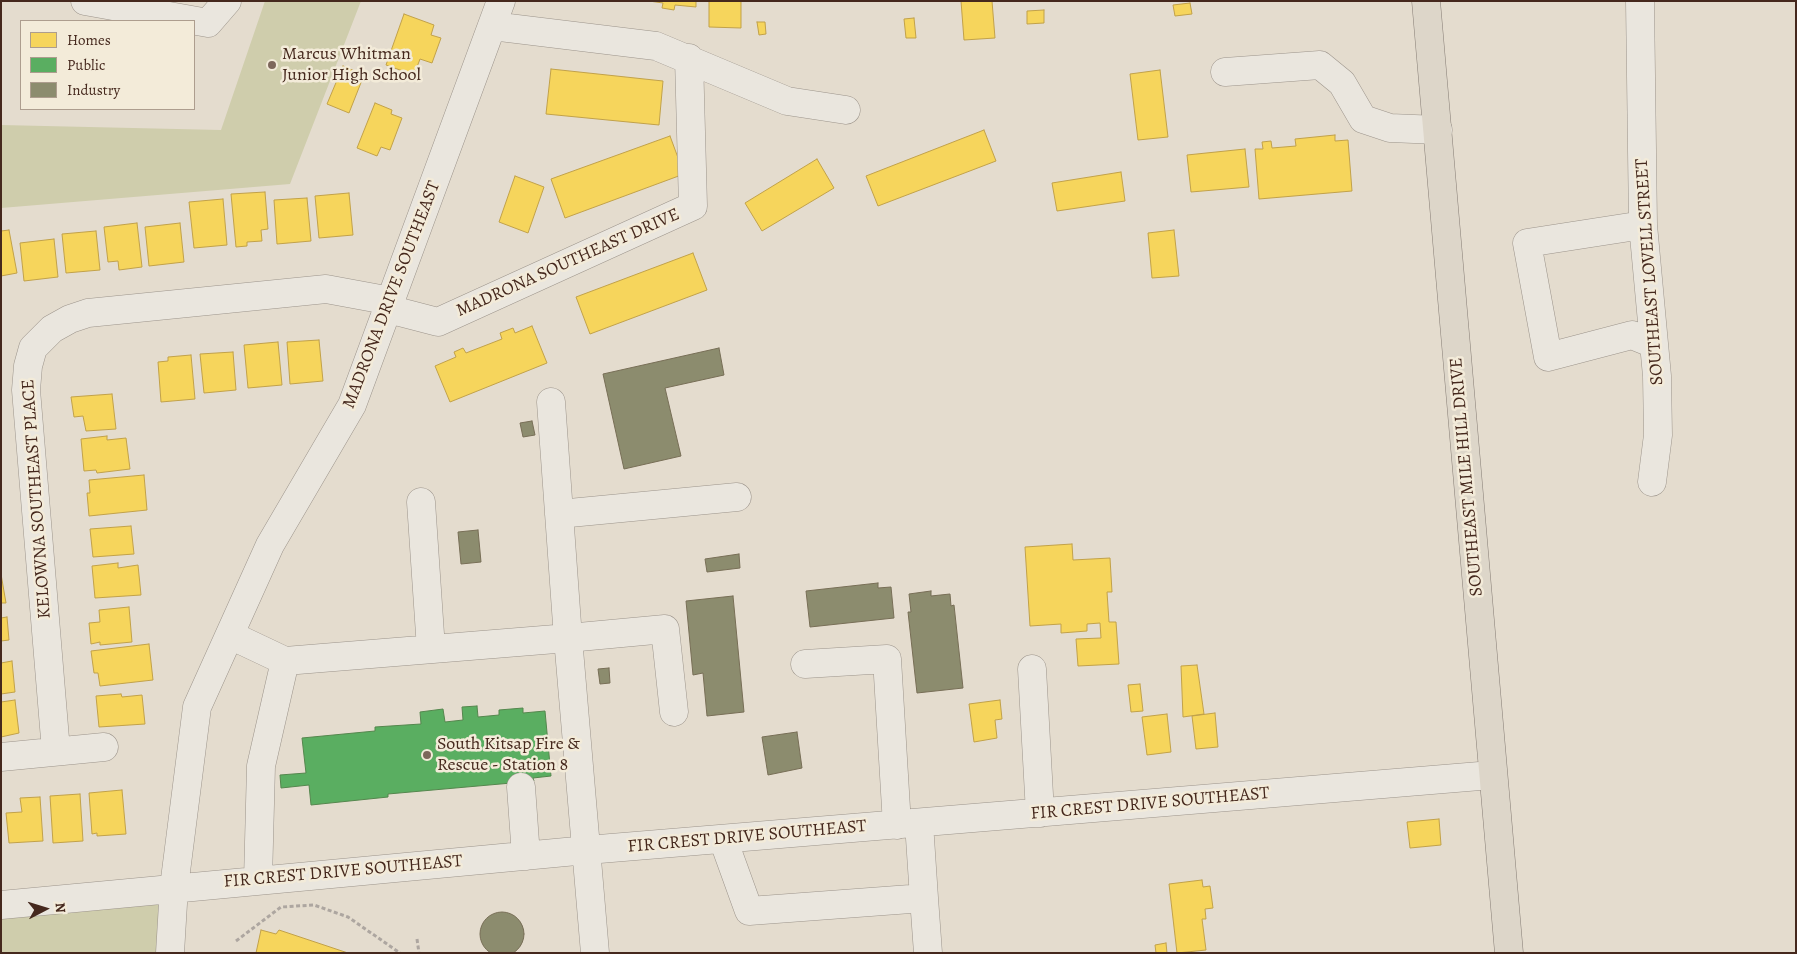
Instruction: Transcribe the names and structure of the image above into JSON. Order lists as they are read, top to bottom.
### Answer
{
  "streets": {
    "main road": ["SOUTHEAST MILE HILL DRIVE"],
    "street": [
      "MADRONA SOUTHEAST DRIVE",
      "SOUTHEAST LOVELL STREET",
      "MADRONA DRIVE SOUTHEAST",
      "KELOWNA SOUTHEAST PLACE",
      "FIR CREST DRIVE SOUTHEAST"
    ]
  },
  "crossings": [
    ["MADRONA SOUTHEAST DRIVE", "MADRONA DRIVE SOUTHEAST"],
    ["MADRONA SOUTHEAST DRIVE", "KELOWNA SOUTHEAST PLACE"],
    ["MADRONA DRIVE SOUTHEAST", "KELOWNA SOUTHEAST PLACE"],
    ["MADRONA DRIVE SOUTHEAST", "FIR CREST DRIVE SOUTHEAST"],
    ["SOUTHEAST MILE HILL DRIVE", "FIR CREST DRIVE SOUTHEAST"]
  ],
  "places": ["Marcus Whitman Junior High School", "South Kitsap Fire & Rescue - Station 8"],
  "legend": ["Homes", "Public", "Industry"],
  "north": "right"
}
